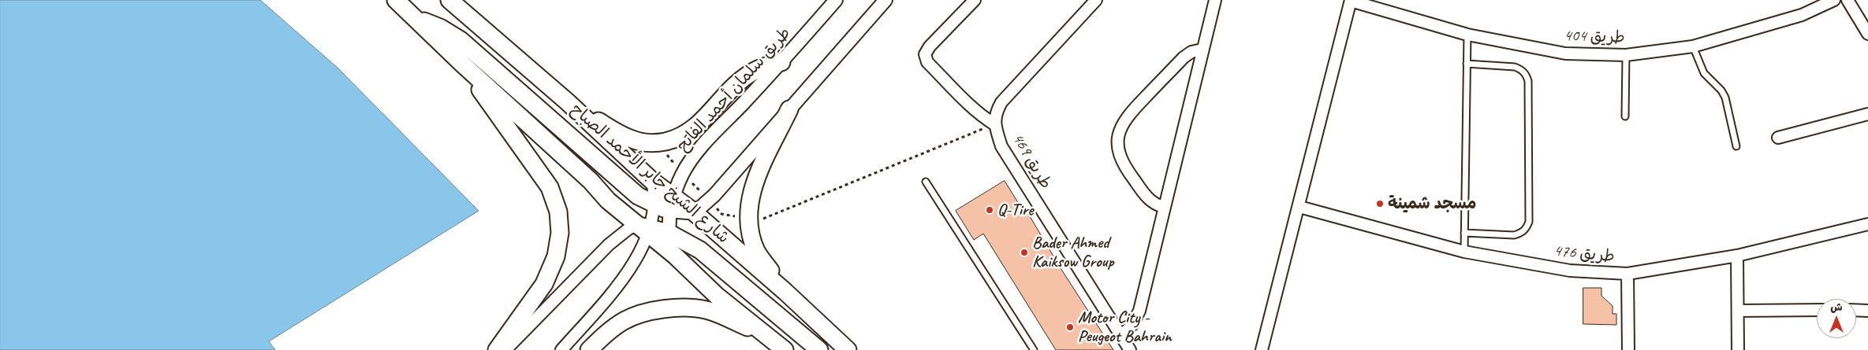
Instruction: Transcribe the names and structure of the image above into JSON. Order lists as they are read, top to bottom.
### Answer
{
  "streets": {
    "main road": ["شارع الشيخ جابر الأحمد الصباح"],
    "street": [
      "طريق 404",
      "طريق سلمان أحمد الفاتح",
      "طريق 469",
      "طريق 476"
    ]
  },
  "crossings": [
    ["طريق سلمان أحمد الفاتح", "شارع الشيخ جابر الأحمد الصباح"]
  ],
  "places": [
    "مسجد شمينة",
    "Q-Tire",
    "Bader Ahmed Kaiksow Group",
    "Motor City - Peugeot Bahrain"
  ],
  "north": "top"
}
